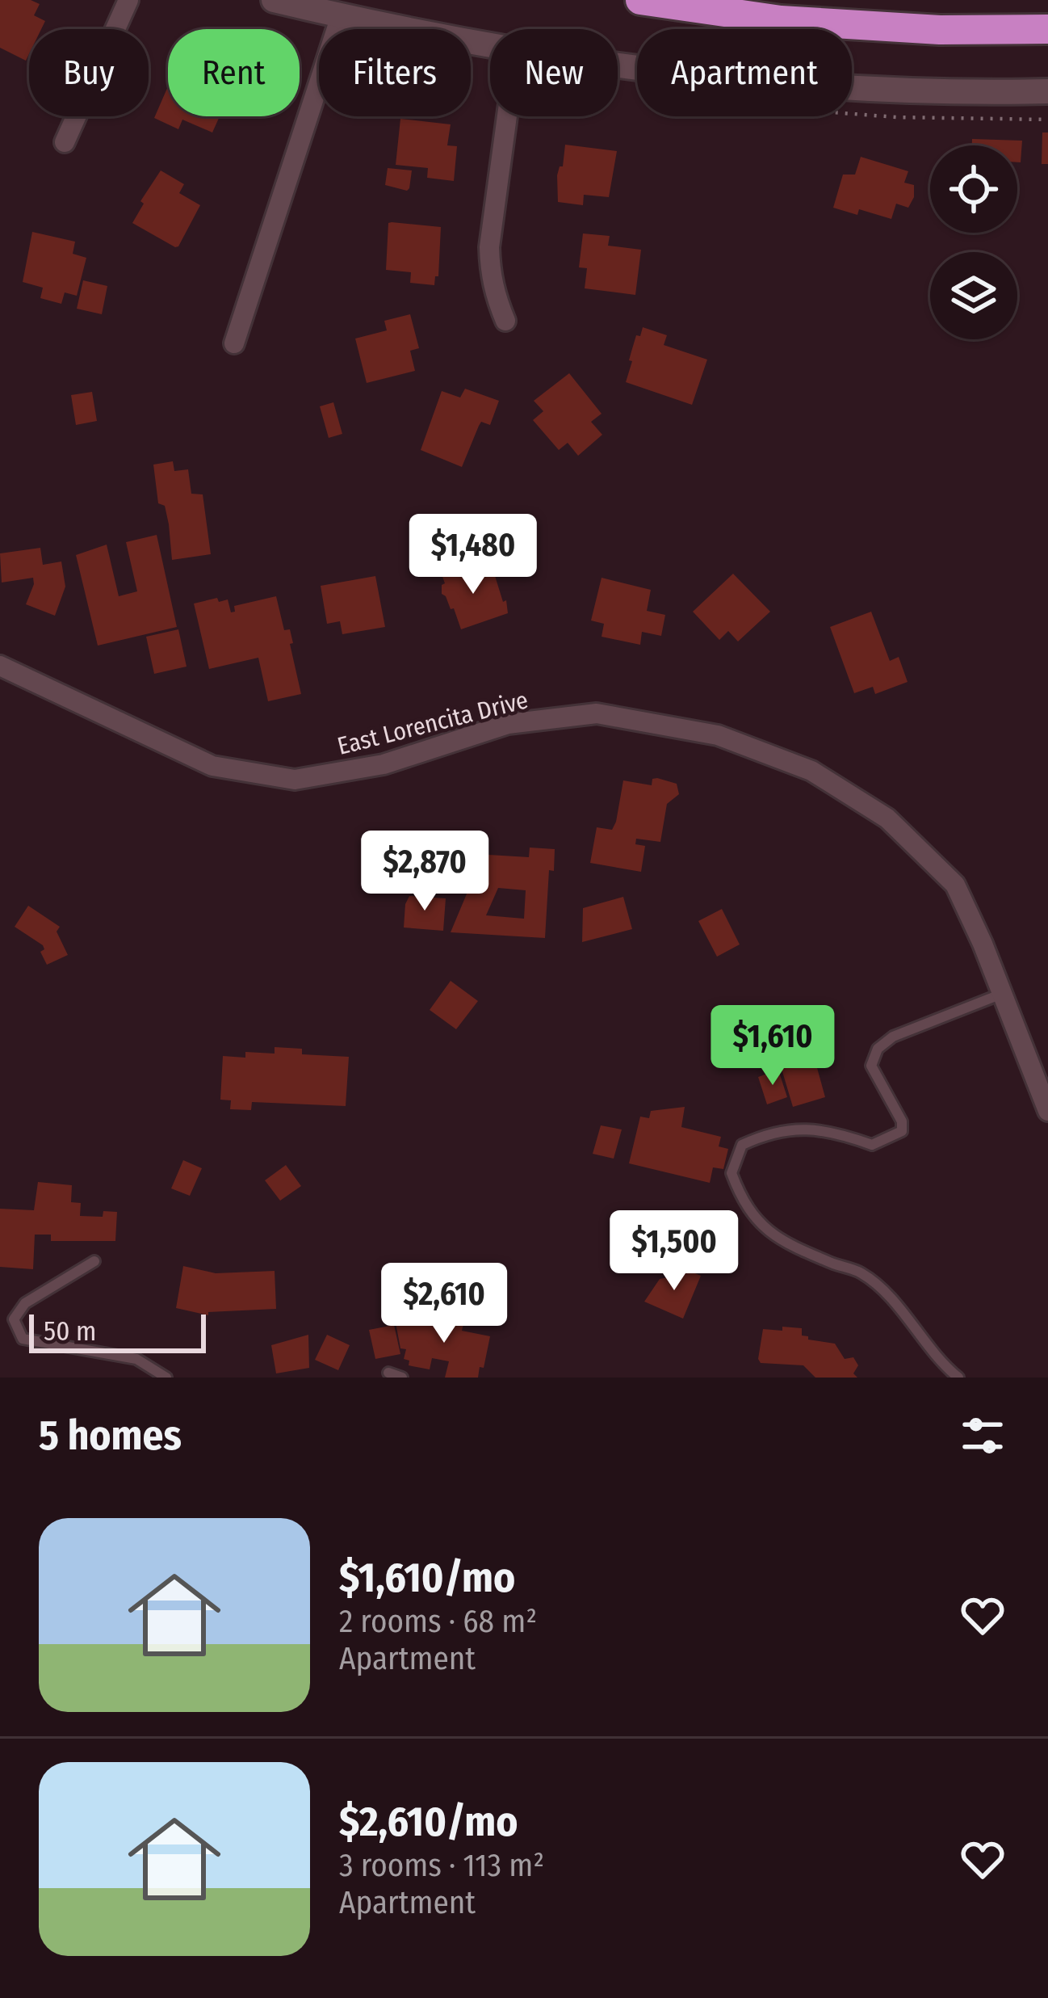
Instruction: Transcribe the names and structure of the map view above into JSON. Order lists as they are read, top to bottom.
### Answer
{
  "streets": {
    "street": ["East Lorencita Drive"]
  },
  "scale_bar": "50 m",
  "page": {
    "chip": [
      "Buy",
      "Rent",
      "Filters",
      "New",
      "Apartment"
    ],
    "price": [
      "$1,480",
      "$2,870",
      "$1,610",
      "$1,500",
      "$2,610"
    ],
    "scale": "50 m",
    "heading": "5 homes",
    "list": [
      {
        "name": "$1,610/mo",
        "note": "2 rooms · 68 m² · Apartment"
      },
      {
        "name": "$2,610/mo",
        "note": "3 rooms · 113 m² · Apartment"
      }
    ]
  }
}
